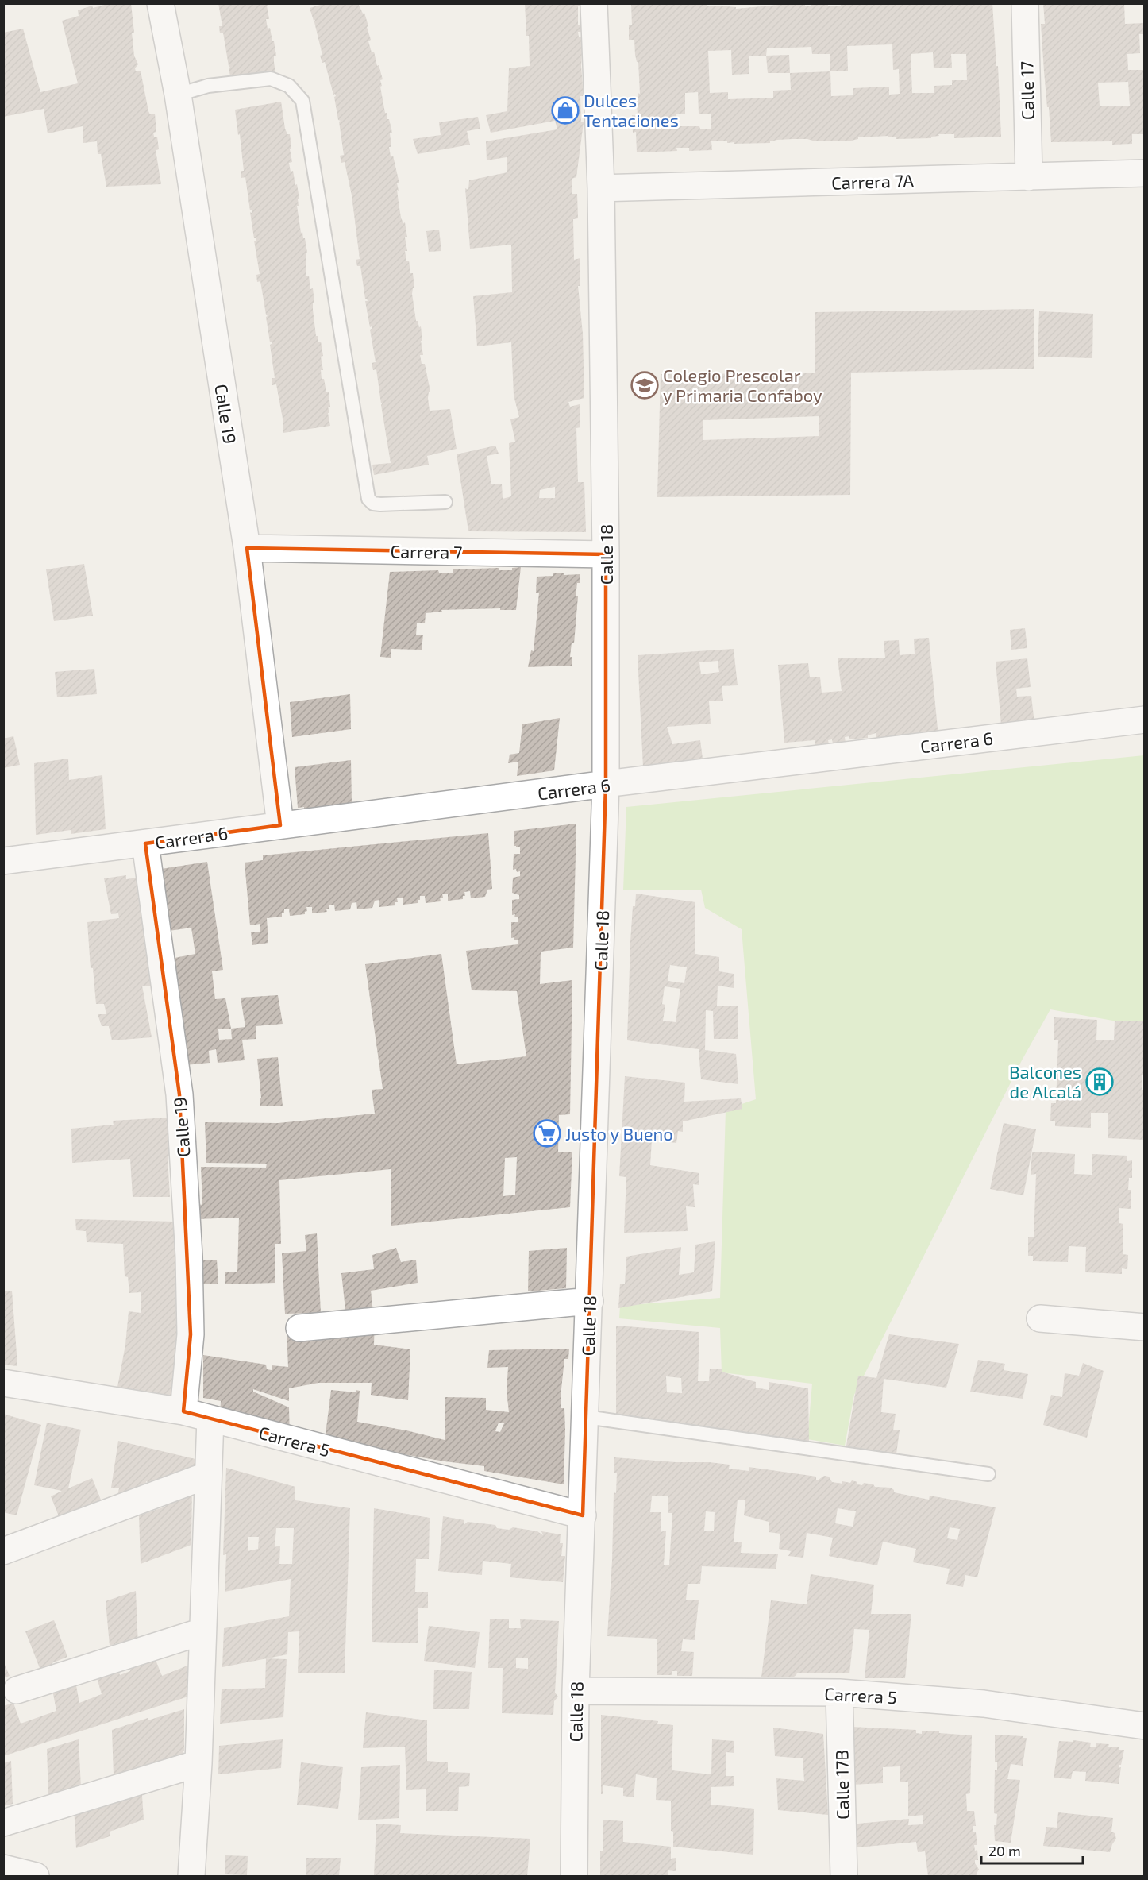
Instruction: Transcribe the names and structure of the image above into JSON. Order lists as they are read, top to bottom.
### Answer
{
  "streets": {
    "street": [
      "Calle 17",
      "Carrera 7A",
      "Calle 19",
      "Carrera 7",
      "Calle 18",
      "Carrera 6",
      "Carrera 5",
      "Calle 17B"
    ]
  },
  "crossings": [
    ["Calle 17", "Carrera 7A"],
    ["Carrera 7A", "Calle 18"],
    ["Calle 19", "Carrera 7"],
    ["Calle 19", "Carrera 6"],
    ["Calle 19", "Carrera 5"],
    ["Carrera 7", "Calle 18"],
    ["Calle 18", "Carrera 6"],
    ["Calle 18", "Carrera 5"],
    ["Carrera 5", "Calle 17B"]
  ],
  "places": {
    "shop": ["Dulces Tentaciones"],
    "school or university": ["Colegio Prescolar y Primaria Confaboy"],
    "building": ["Balcones de Alcalá"],
    "supermarket": ["Justo y Bueno"]
  },
  "scale_bar": "20 m"
}
